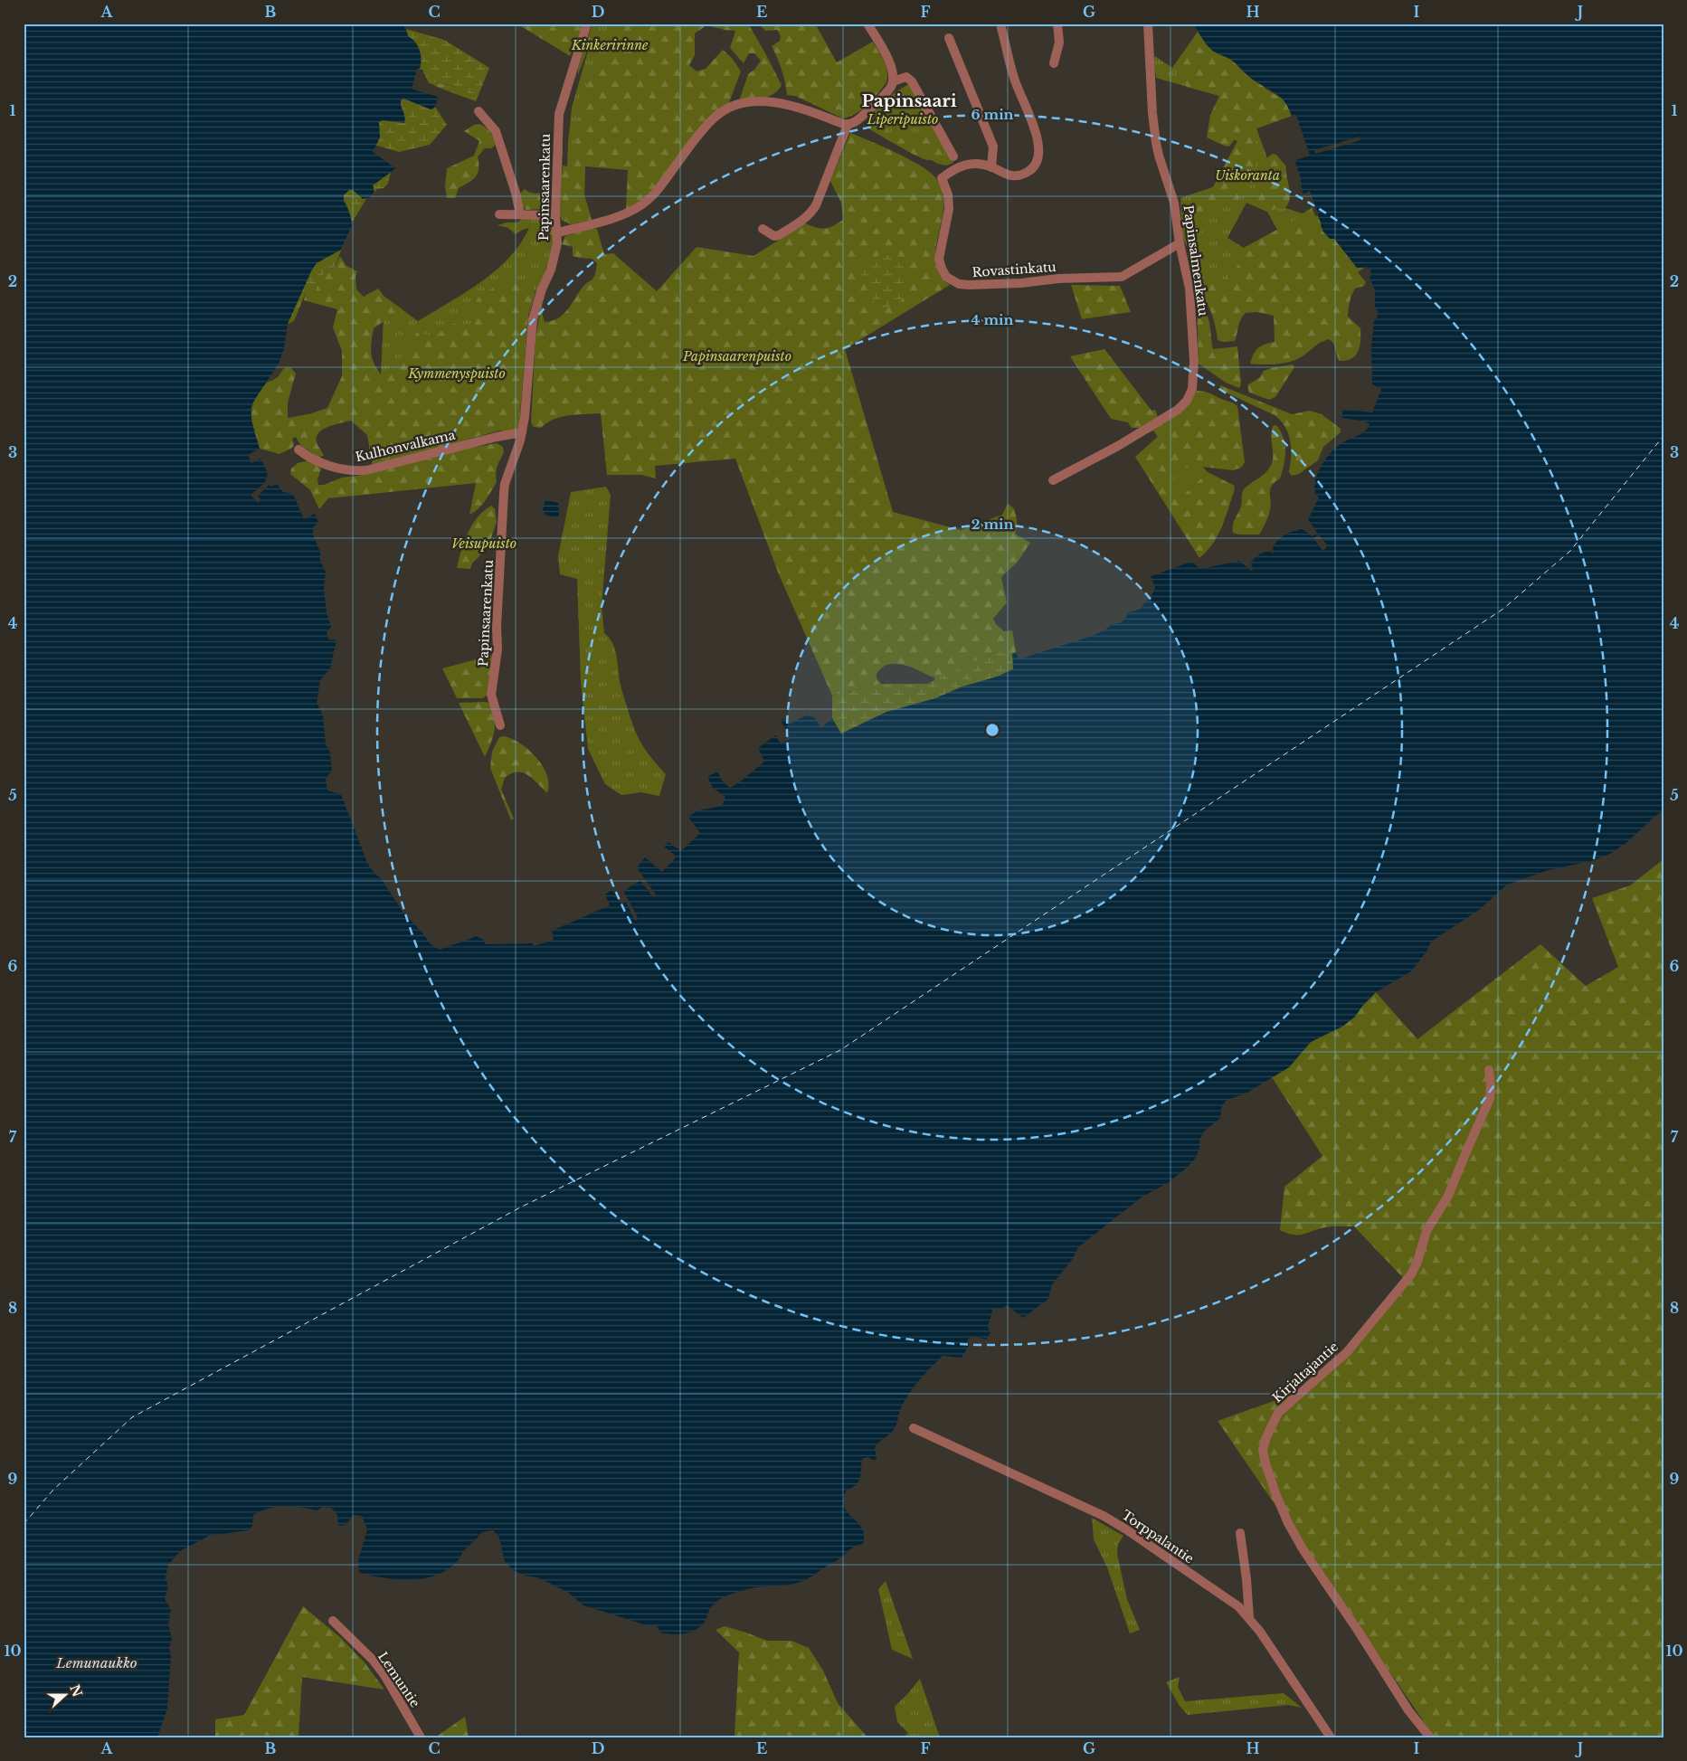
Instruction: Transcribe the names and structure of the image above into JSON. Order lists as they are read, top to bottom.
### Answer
{
  "streets": {
    "street": [
      "Papinsaarenkatu",
      "Papinsalmenkatu",
      "Rovastinkatu",
      "Kulhonvalkama",
      "Kirjaltajantie",
      "Torppalantie",
      "Lemuntie"
    ]
  },
  "crossings": [
    ["Papinsaarenkatu", "Kulhonvalkama"],
    ["Papinsalmenkatu", "Rovastinkatu"]
  ],
  "districts": ["Papinsaari"],
  "water": ["Lemunaukko"],
  "parks": [
    "Kinkeririnne",
    "Liperipuisto",
    "Uiskoranta",
    "Papinsaarenpuisto",
    "Kymmenyspuisto",
    "Veisupuisto"
  ],
  "north": "right",
  "grid": {
    "columns": [
      "A",
      "B",
      "C",
      "D",
      "E",
      "F",
      "G",
      "H",
      "I",
      "J"
    ],
    "rows": [
      "1",
      "2",
      "3",
      "4",
      "5",
      "6",
      "7",
      "8",
      "9",
      "10"
    ]
  },
  "rings": ["6 min", "4 min", "2 min"]
}
